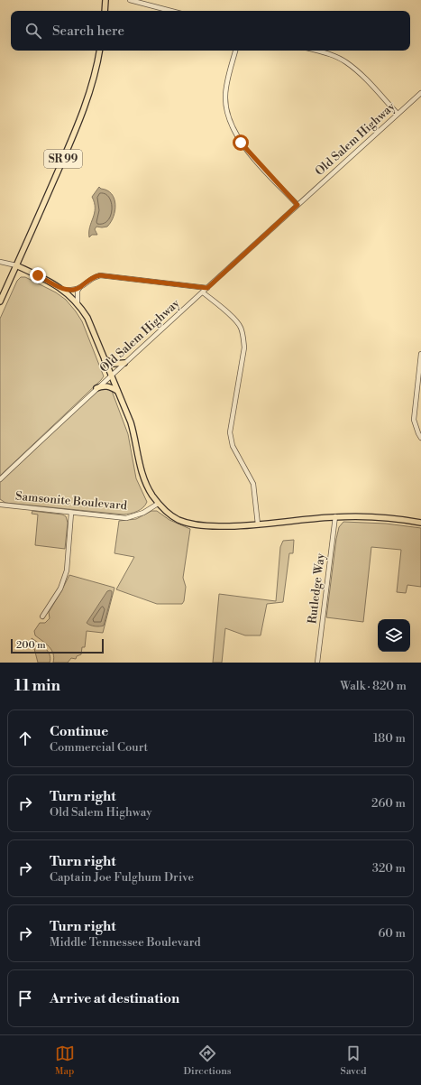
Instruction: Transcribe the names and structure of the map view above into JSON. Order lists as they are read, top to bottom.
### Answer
{
  "streets": {
    "main road": ["SR 99"],
    "street": ["Old Salem Highway", "Samsonite Boulevard", "Rutledge Way"]
  },
  "scale_bar": "200 m",
  "page": {
    "search": "Search here",
    "scale": "200 m",
    "heading": ["11 min", "Walk · 820 m"],
    "list": [
      ["Continue", "Commercial Court", "180 m"],
      ["Turn right", "Old Salem Highway", "260 m"],
      ["Turn right", "Captain Joe Fulghum Drive", "320 m"],
      ["Turn right", "Middle Tennessee Boulevard", "60 m"],
      "Arrive at destination"
    ],
    "nav": ["Map", "Directions", "Saved"]
  }
}
